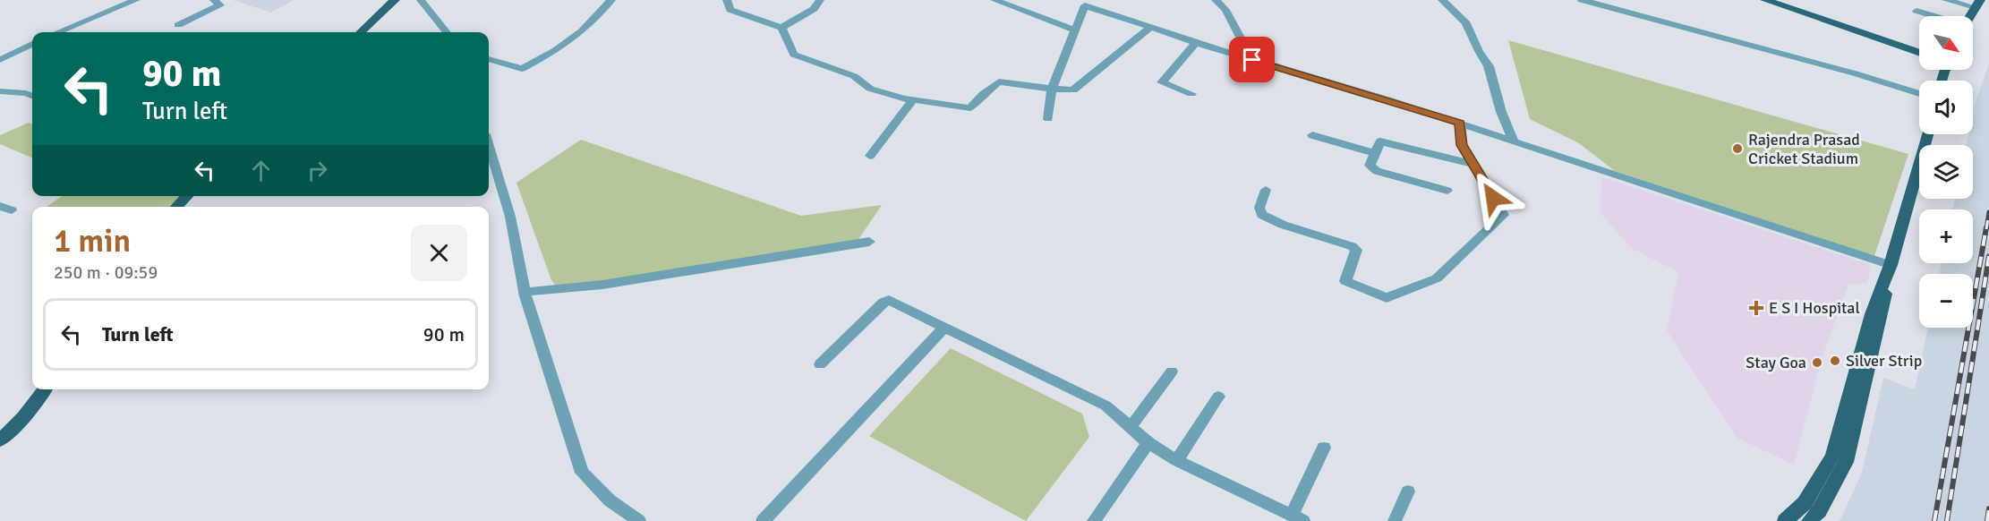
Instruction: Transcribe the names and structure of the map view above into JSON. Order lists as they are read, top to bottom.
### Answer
{
  "places": {
    "other": ["Rajendra Prasad Cricket Stadium", "Silver Strip", "Stay Goa"],
    "health": ["E S I Hospital"]
  },
  "north": "bottom right",
  "page": {
    "map_buttons": ["+", "−"],
    "turn": ["90 m", "Turn left"],
    "heading": ["1 min", "250 m · 09:59"],
    "list": [
      {
        "name": "Turn left",
        "value": "90 m"
      }
    ]
  }
}
